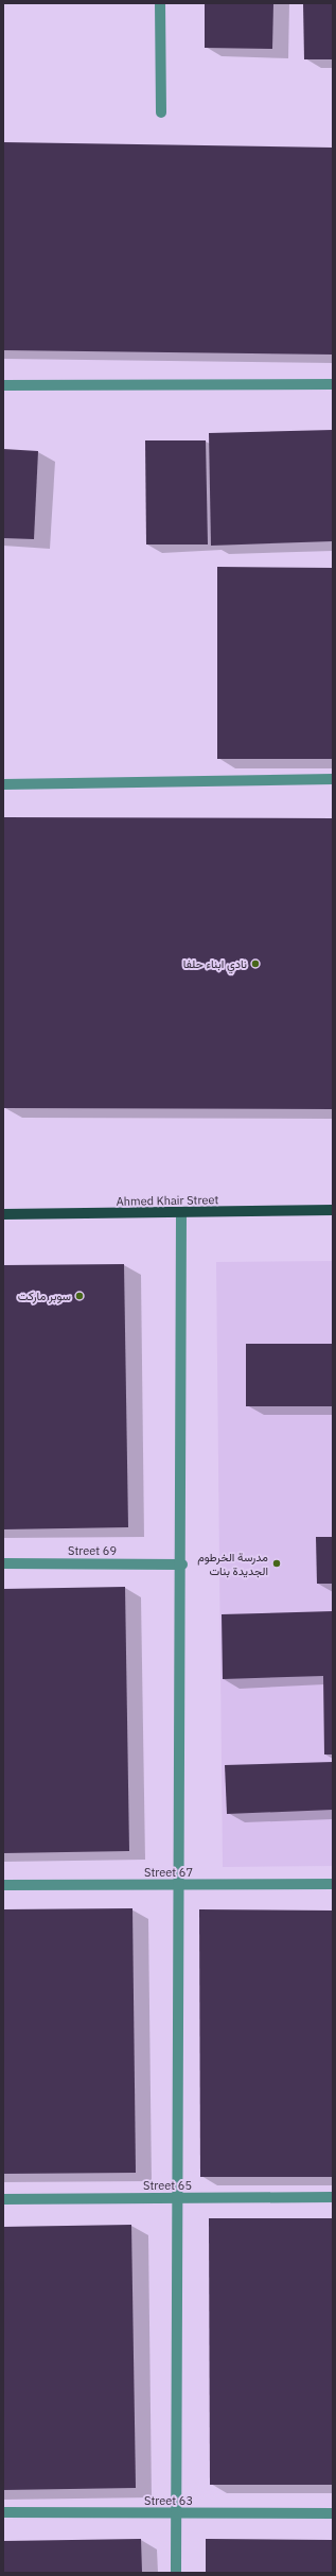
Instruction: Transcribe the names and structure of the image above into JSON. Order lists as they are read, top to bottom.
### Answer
{
  "streets": {
    "main road": ["Ahmed Khair Street"],
    "street": [
      "Street 69",
      "Street 67",
      "Street 65",
      "Street 63"
    ]
  },
  "places": ["نادي ابناء حلفا", "سوبر ماركت", "مدرسة الخرطوم الجديدة بنات"]
}
